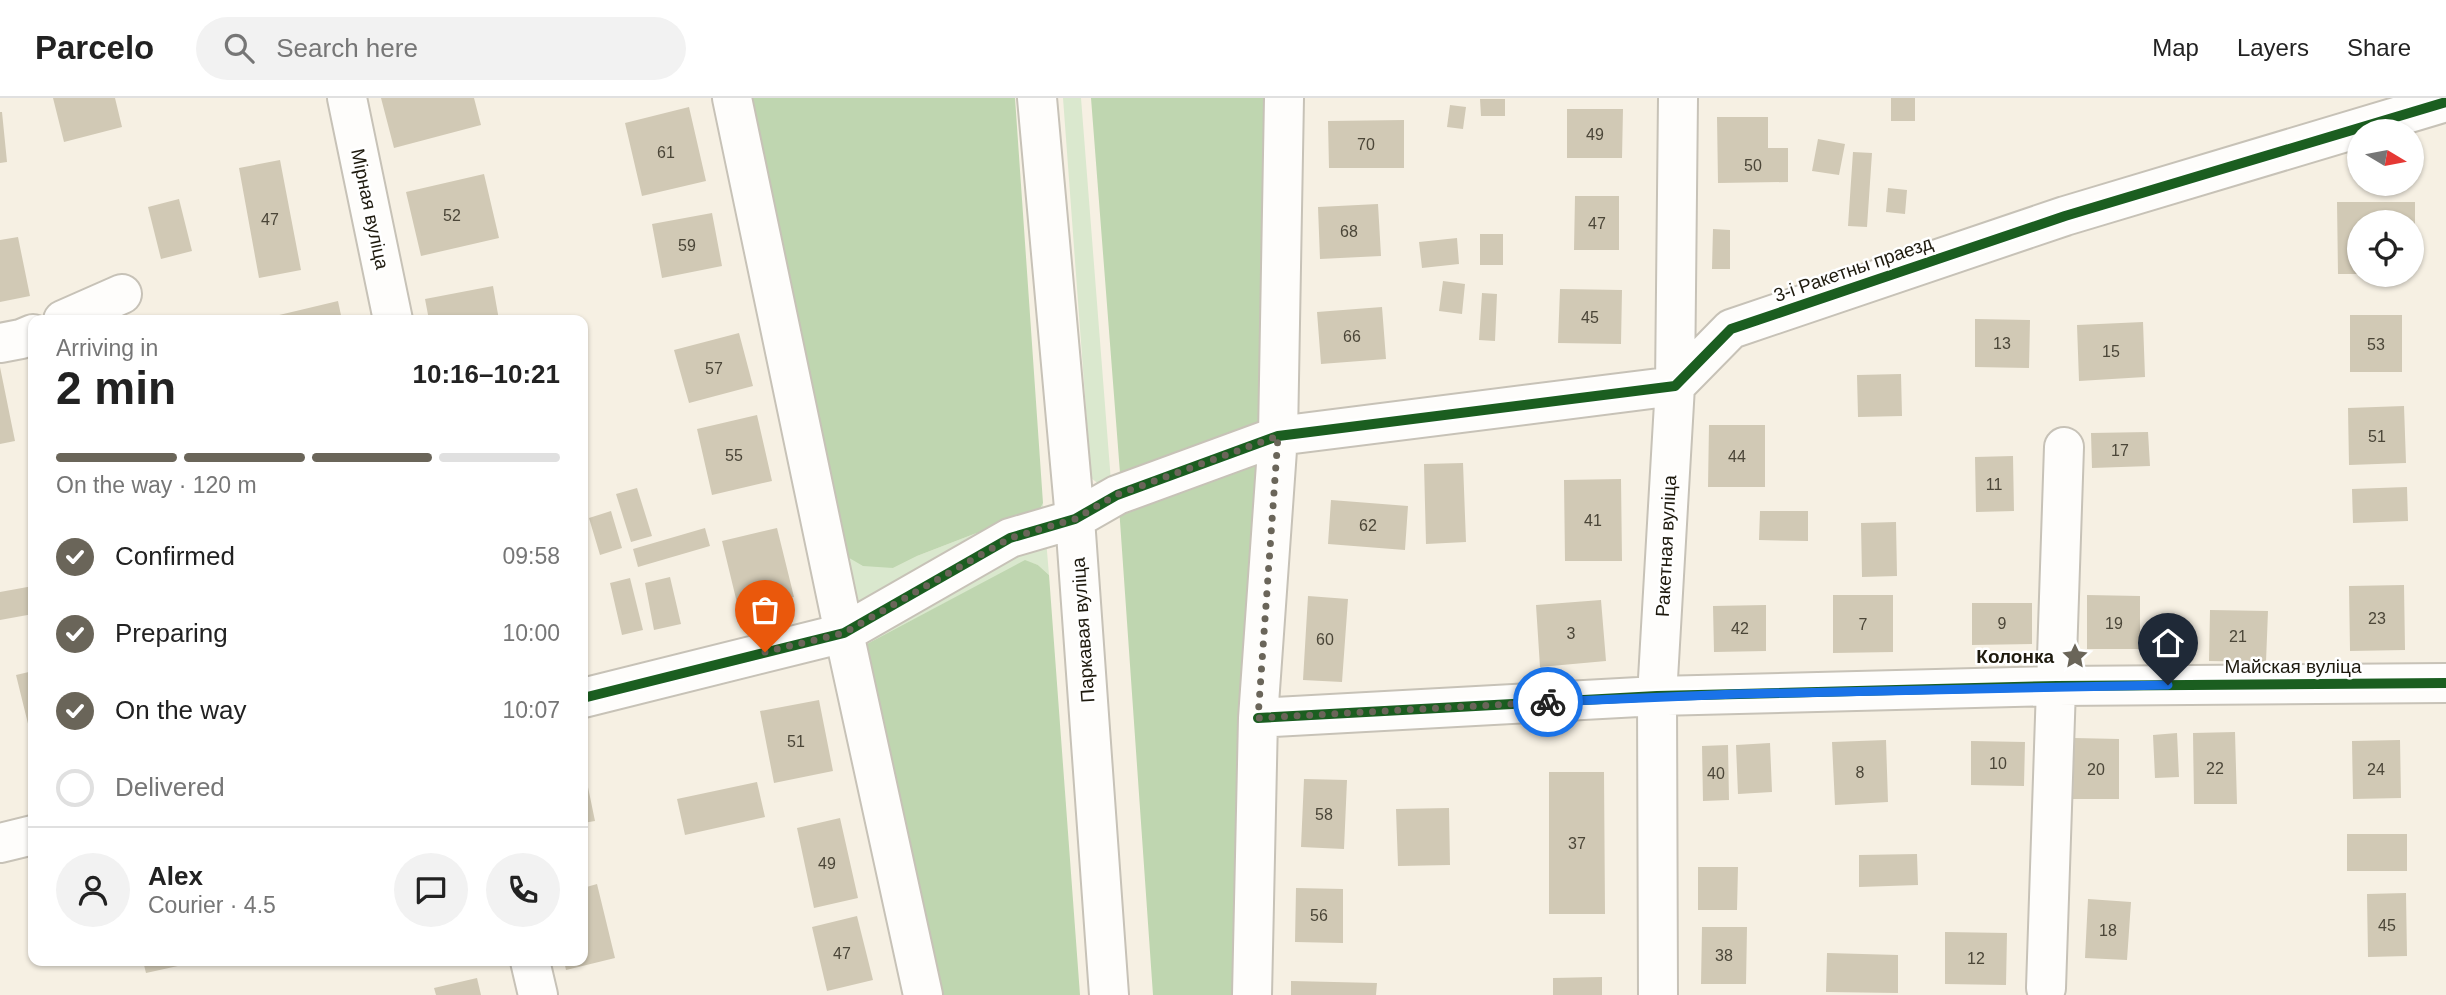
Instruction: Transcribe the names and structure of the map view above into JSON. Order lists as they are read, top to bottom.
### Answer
{
  "streets": {
    "street": [
      "Мірная вуліца",
      "3-і Ракетны праезд",
      "Ракетная вуліца",
      "Паркавая вуліца",
      "Майская вуліца"
    ]
  },
  "crossings": [
    ["3-і Ракетны праезд", "Ракетная вуліца"],
    ["Ракетная вуліца", "Майская вуліца"]
  ],
  "places": {
    "place": ["Колонка"]
  },
  "house_numbers": [
    "49",
    "70",
    "61",
    "50",
    "52",
    "47",
    "47",
    "68",
    "59",
    "45",
    "66",
    "13",
    "53",
    "15",
    "57",
    "51",
    "17",
    "55",
    "44",
    "11",
    "41",
    "62",
    "23",
    "9",
    "19",
    "7",
    "42",
    "3",
    "21",
    "60",
    "51",
    "10",
    "22",
    "20",
    "24",
    "8",
    "40",
    "58",
    "37",
    "49",
    "56",
    "45",
    "18",
    "47",
    "38",
    "12"
  ],
  "north": "right",
  "page": {
    "header": "Parcelo",
    "search": "Search here",
    "nav": ["Map", "Layers", "Share"],
    "heading": ["2 min", "Arriving in", "10:16–10:21"],
    "panel": ["Alex", "Courier · 4.5"],
    "bar": "On the way · 120 m",
    "list": [
      ["Confirmed", "09:58"],
      ["Preparing", "10:00"],
      ["On the way", "10:07"],
      "Delivered"
    ]
  }
}
